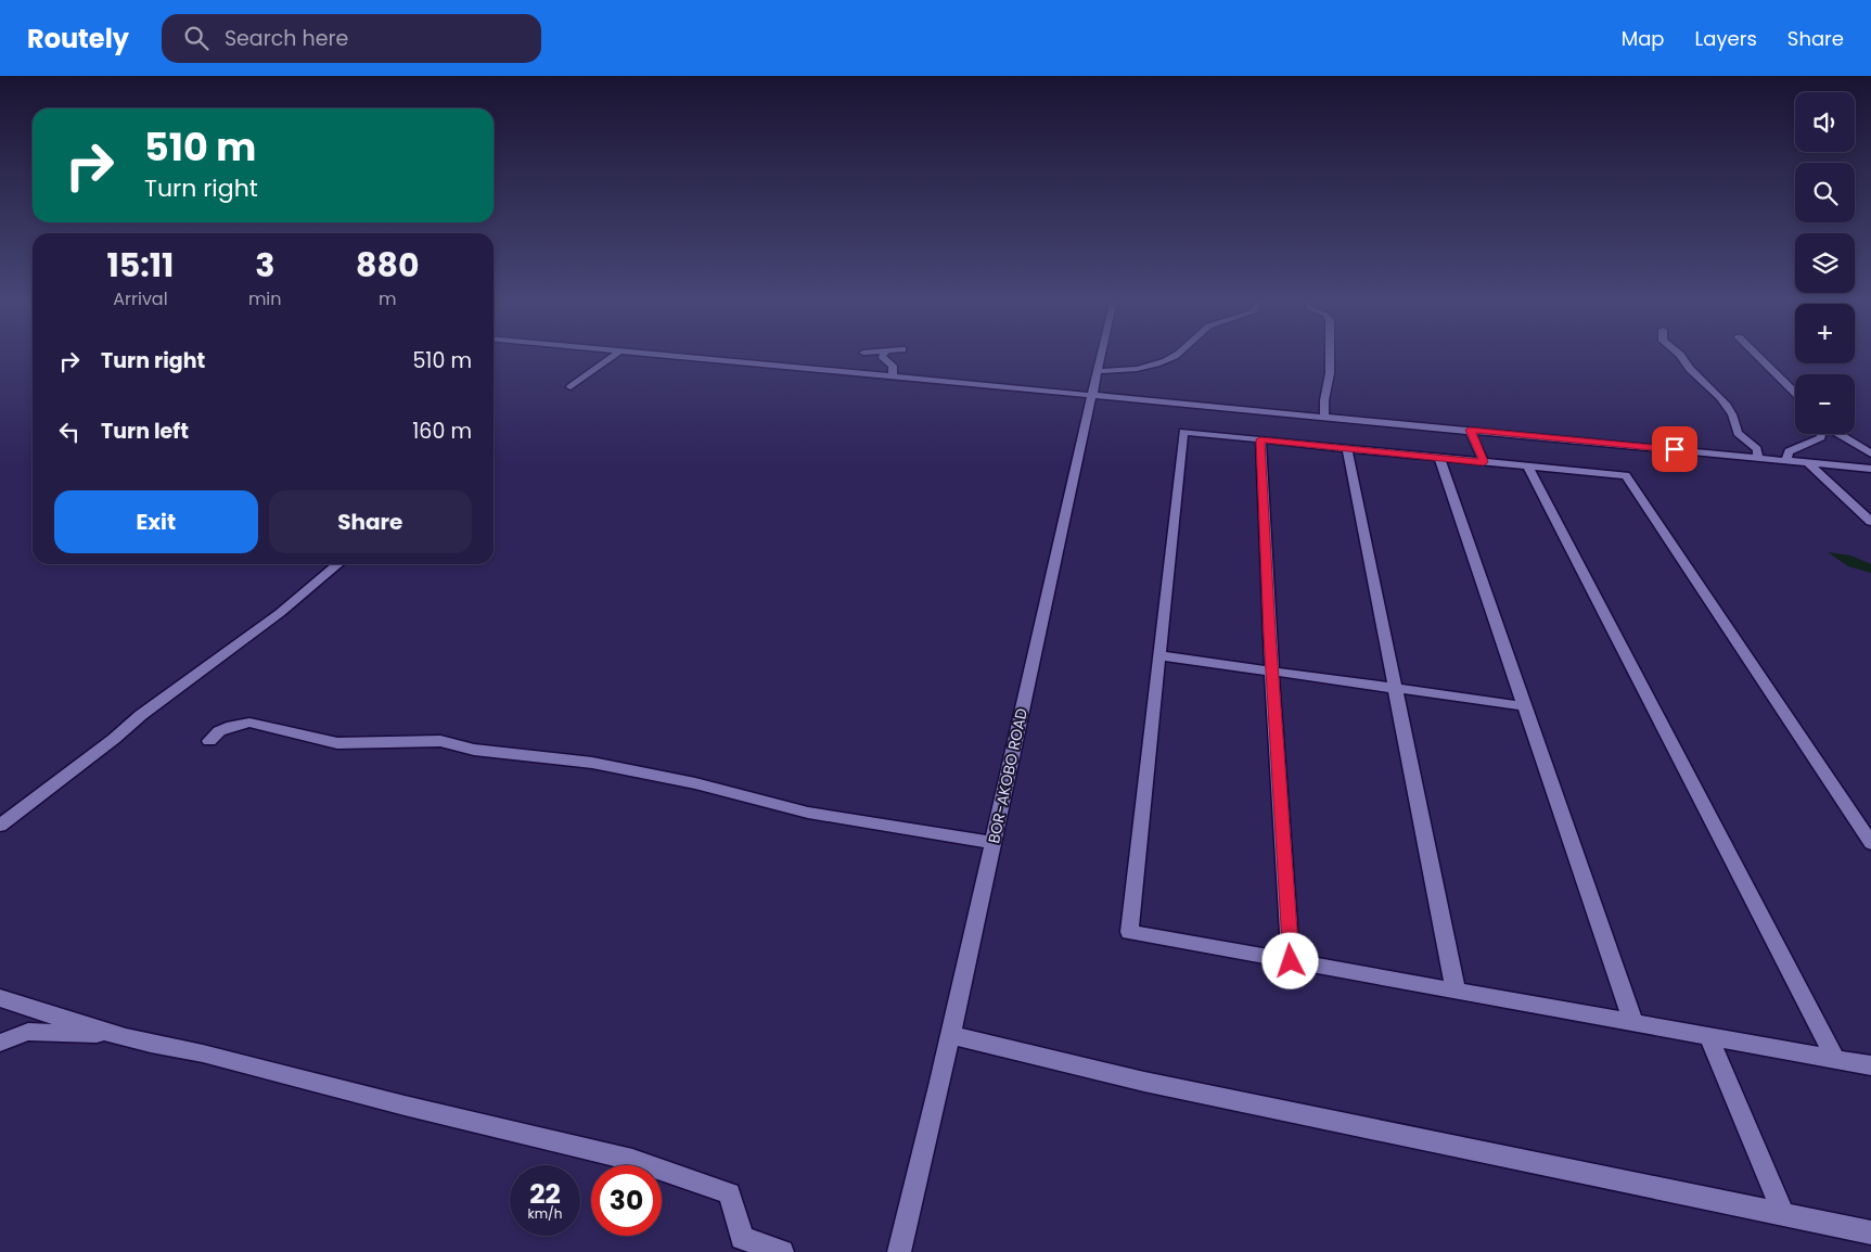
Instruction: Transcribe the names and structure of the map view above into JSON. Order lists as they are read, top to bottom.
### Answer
{
  "streets": {
    "street": ["BOR-AKOBO ROAD"]
  },
  "page": {
    "header": "Routely",
    "search": "Search here",
    "nav": ["Map", "Layers", "Share"],
    "map_buttons": ["+", "−"],
    "turn": ["510 m", "Turn right"],
    "eta": [
      "15:11",
      "Arrival",
      "3",
      "min",
      "880",
      "m"
    ],
    "list": [
      {
        "name": "Turn right",
        "value": "510 m"
      },
      {
        "name": "Turn left",
        "value": "160 m"
      }
    ],
    "buttons": ["Exit", "Share"],
    "speed": "22 km/h",
    "limit": "30"
  }
}
